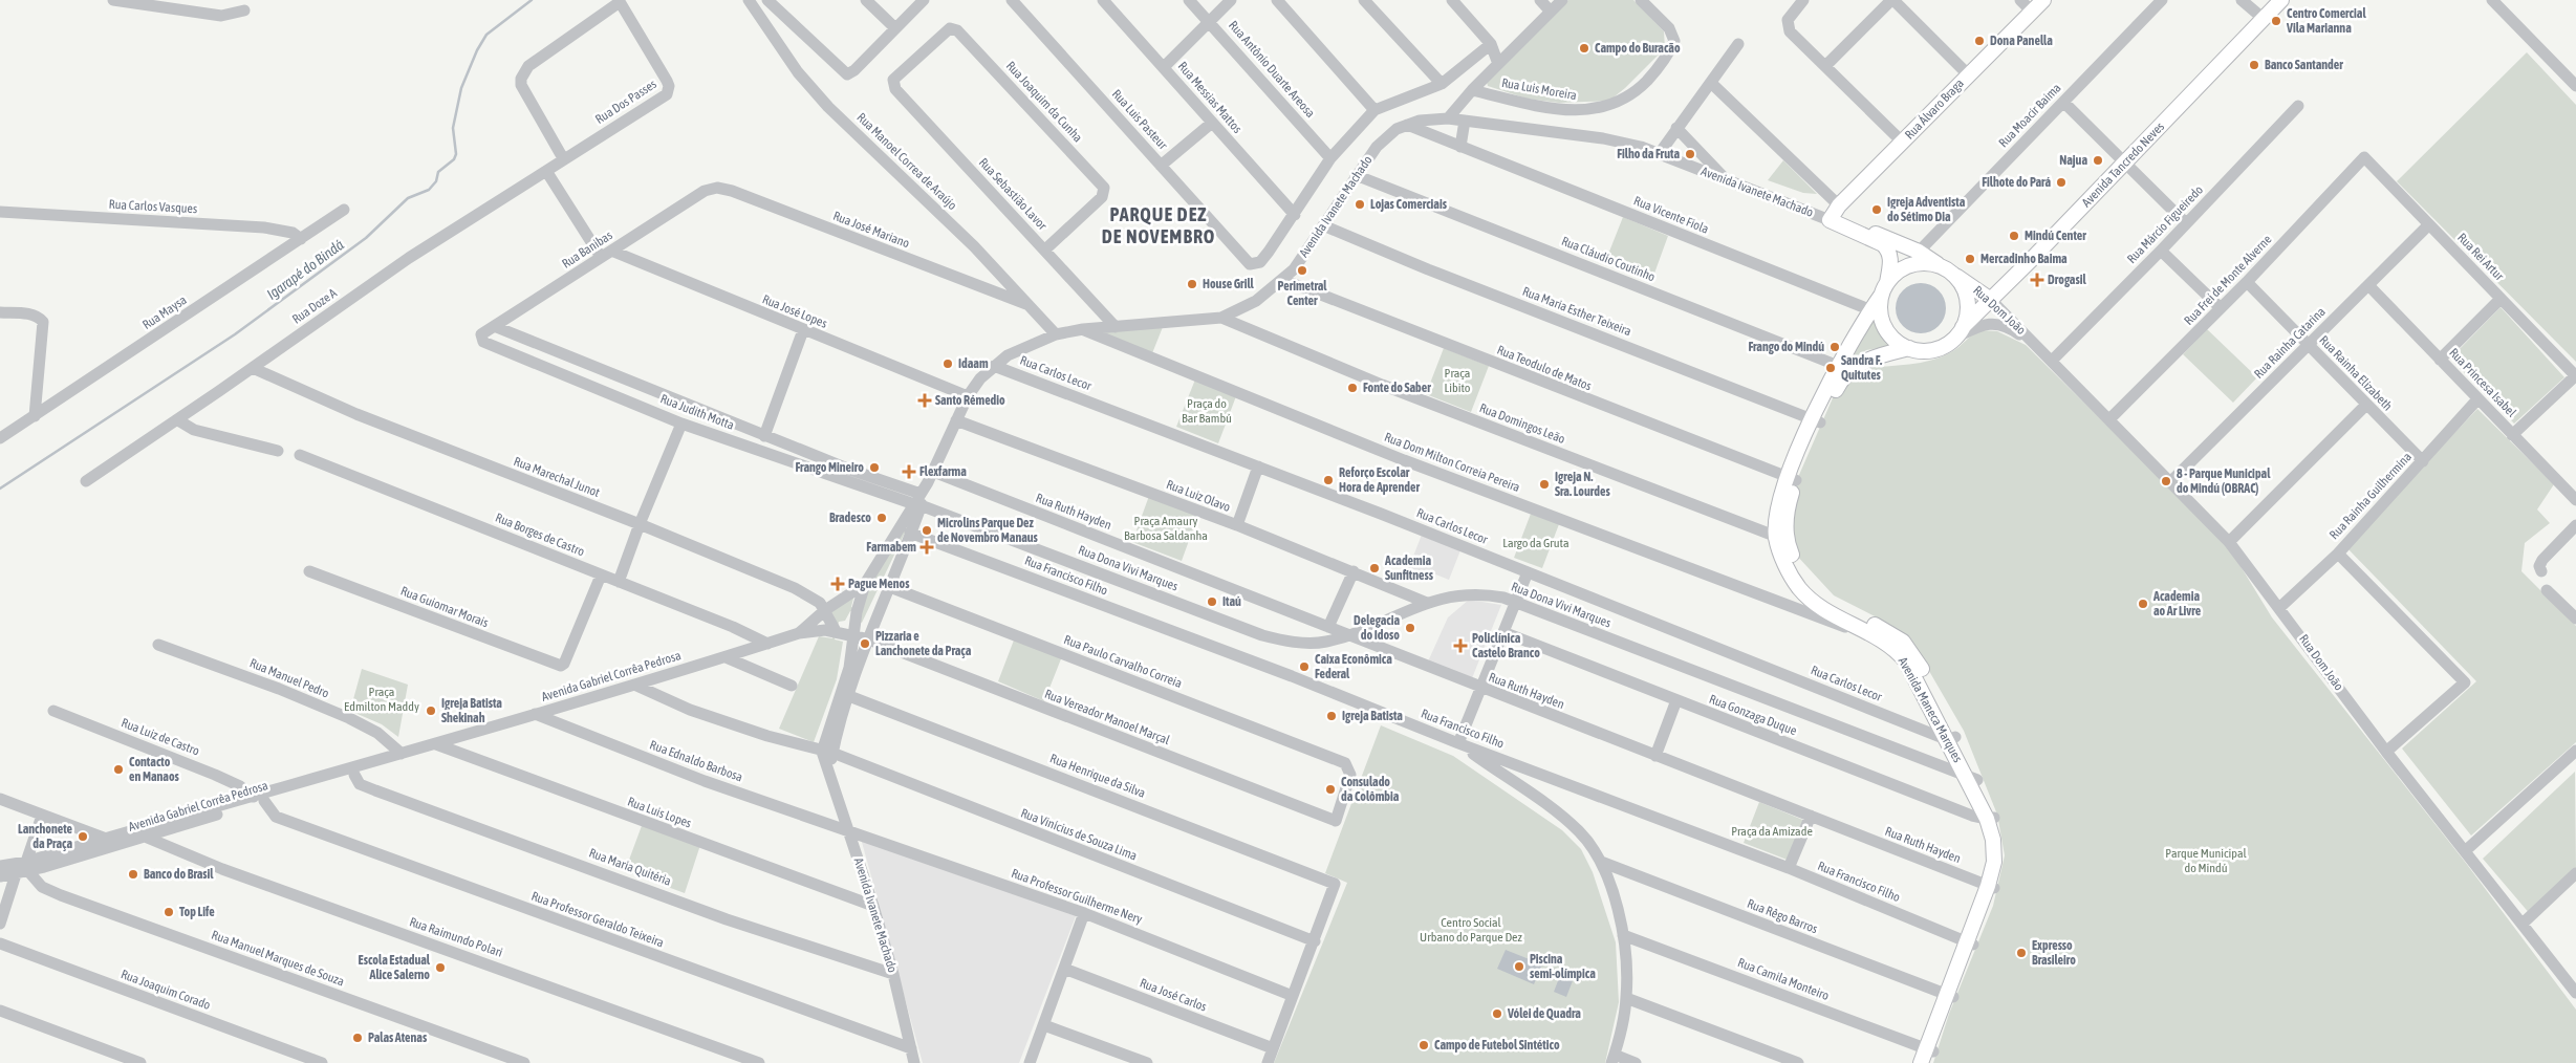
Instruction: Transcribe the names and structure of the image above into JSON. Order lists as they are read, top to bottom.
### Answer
{
  "streets": {
    "main road": [
      "Rua Álvaro Braga",
      "Avenida Tancredo Neves",
      "Avenida Ivanete Machado",
      "Rua Dom João",
      "Avenida Maneca Marques"
    ],
    "street": [
      "Rua Antônio Duarte Areosa",
      "Rua Luis Moreira",
      "Rua Messias Mattos",
      "Rua Dos Passes",
      "Rua Joaquim da Cunha",
      "Rua Moacir Baima",
      "Rua Luis Pasteur",
      "Rua Manoel Correa de Araújo",
      "Rua Sebastião Lavor",
      "Rua Carlos Vasques",
      "Rua Vicente Fiola",
      "Rua Márcio Figueiredo",
      "Rua José Mariano",
      "Rua Banibas",
      "Rua Rei Artur",
      "Rua Cláudio Coutinho",
      "Rua Frei de Monte Alverne",
      "Rua Doze A",
      "Rua José Lopes",
      "Rua Maria Esther Teixeira",
      "Rua Maysa",
      "Rua Rainha Catarina",
      "Rua Teodulo de Matos",
      "Rua Carlos Lecor",
      "Rua Rainha Elizabeth",
      "Rua Princesa Isabel",
      "Rua Judith Motta",
      "Rua Domingos Leão",
      "Rua Dom Milton Correia Pereira",
      "Rua Marechal Junot",
      "Rua Luiz Olavo",
      "Rua Rainha Guilhermina",
      "Rua Ruth Hayden",
      "Rua Borges de Castro",
      "Rua Dona Vivi Marques",
      "Rua Francisco Filho",
      "Rua Guiomar Morais",
      "Rua Paulo Carvalho Correia",
      "Avenida Gabriel Corrêa Pedrosa",
      "Rua Manuel Pedro",
      "Rua Gonzaga Duque",
      "Rua Vereador Manoel Marçal",
      "Rua Luiz de Castro",
      "Rua Ednaldo Barbosa",
      "Rua Henrique da Silva",
      "Rua Luis Lopes",
      "Rua Vinícius de Souza Lima",
      "Rua Maria Quitéria",
      "Rua Professor Guilherme Nery",
      "Rua Rêgo Barros",
      "Rua Professor Geraldo Teixeira",
      "Rua Raimundo Polari",
      "Rua Manuel Marques de Souza",
      "Rua Camila Monteiro",
      "Rua Joaquim Corado",
      "Rua José Carlos"
    ]
  },
  "crossings": [
    ["Rua Messias Mattos", "Rua Luis Pasteur"],
    ["Rua Dos Passes", "Rua Doze A"],
    ["Rua Joaquim da Cunha", "Rua Sebastião Lavor"],
    ["Rua Álvaro Braga", "Avenida Ivanete Machado"],
    ["Rua Moacir Baima", "Avenida Ivanete Machado"],
    ["Rua Manoel Correa de Araújo", "Avenida Ivanete Machado"],
    ["Rua Manoel Correa de Araújo", "Rua José Mariano"],
    ["Avenida Tancredo Neves", "Avenida Ivanete Machado"],
    ["Avenida Tancredo Neves", "Rua Dom João"],
    ["Avenida Tancredo Neves", "Avenida Maneca Marques"],
    ["Avenida Ivanete Machado", "Rua Sebastião Lavor"],
    ["Avenida Ivanete Machado", "Rua Vicente Fiola"],
    ["Avenida Ivanete Machado", "Rua Cláudio Coutinho"],
    ["Avenida Ivanete Machado", "Rua Dom João"],
    ["Avenida Ivanete Machado", "Rua José Lopes"],
    ["Avenida Ivanete Machado", "Rua Maria Esther Teixeira"],
    ["Avenida Ivanete Machado", "Rua Teodulo de Matos"],
    ["Avenida Ivanete Machado", "Rua Carlos Lecor"],
    ["Avenida Ivanete Machado", "Rua Judith Motta"],
    ["Avenida Ivanete Machado", "Rua Domingos Leão"],
    ["Avenida Ivanete Machado", "Rua Dom Milton Correia Pereira"],
    ["Avenida Ivanete Machado", "Rua Luiz Olavo"],
    ["Avenida Ivanete Machado", "Rua Ruth Hayden"],
    ["Avenida Ivanete Machado", "Rua Dona Vivi Marques"],
    ["Avenida Ivanete Machado", "Rua Francisco Filho"],
    ["Avenida Ivanete Machado", "Rua Paulo Carvalho Correia"],
    ["Avenida Ivanete Machado", "Avenida Gabriel Corrêa Pedrosa"],
    ["Avenida Ivanete Machado", "Avenida Maneca Marques"],
    ["Avenida Ivanete Machado", "Rua Vereador Manoel Marçal"],
    ["Avenida Ivanete Machado", "Rua Ednaldo Barbosa"],
    ["Avenida Ivanete Machado", "Rua Henrique da Silva"],
    ["Avenida Ivanete Machado", "Rua Luis Lopes"],
    ["Avenida Ivanete Machado", "Rua Vinícius de Souza Lima"],
    ["Avenida Ivanete Machado", "Rua Maria Quitéria"],
    ["Avenida Ivanete Machado", "Rua Professor Guilherme Nery"],
    ["Avenida Ivanete Machado", "Rua Professor Geraldo Teixeira"],
    ["Rua Carlos Vasques", "Rua Maysa"],
    ["Rua Vicente Fiola", "Avenida Maneca Marques"],
    ["Rua Márcio Figueiredo", "Rua Dom João"],
    ["Rua José Mariano", "Rua Banibas"],
    ["Rua Banibas", "Rua José Lopes"],
    ["Rua Banibas", "Rua Judith Motta"],
    ["Rua Rei Artur", "Rua Frei de Monte Alverne"],
    ["Rua Rei Artur", "Rua Rainha Catarina"],
    ["Rua Cláudio Coutinho", "Avenida Maneca Marques"],
    ["Rua Frei de Monte Alverne", "Rua Dom João"],
    ["Rua Frei de Monte Alverne", "Rua Rainha Elizabeth"],
    ["Rua Doze A", "Rua Marechal Junot"],
    ["Rua Dom João", "Rua Rainha Catarina"],
    ["Rua Dom João", "Rua Rainha Guilhermina"],
    ["Rua Dom João", "Avenida Maneca Marques"],
    ["Rua Maria Esther Teixeira", "Avenida Maneca Marques"],
    ["Rua Rainha Catarina", "Rua Rainha Elizabeth"],
    ["Rua Rainha Catarina", "Rua Princesa Isabel"],
    ["Rua Teodulo de Matos", "Avenida Maneca Marques"],
    ["Rua Carlos Lecor", "Avenida Maneca Marques"],
    ["Rua Rainha Elizabeth", "Rua Rainha Guilhermina"],
    ["Rua Princesa Isabel", "Rua Rainha Guilhermina"],
    ["Rua Judith Motta", "Rua Dona Vivi Marques"],
    ["Rua Domingos Leão", "Avenida Maneca Marques"],
    ["Rua Dom Milton Correia Pereira", "Avenida Maneca Marques"],
    ["Rua Marechal Junot", "Avenida Gabriel Corrêa Pedrosa"],
    ["Rua Luiz Olavo", "Rua Dona Vivi Marques"],
    ["Rua Ruth Hayden", "Rua Dona Vivi Marques"],
    ["Rua Ruth Hayden", "Avenida Maneca Marques"],
    ["Rua Borges de Castro", "Rua Guiomar Morais"],
    ["Rua Borges de Castro", "Avenida Gabriel Corrêa Pedrosa"],
    ["Rua Dona Vivi Marques", "Avenida Maneca Marques"],
    ["Rua Francisco Filho", "Avenida Maneca Marques"],
    ["Rua Paulo Carvalho Correia", "Rua Vereador Manoel Marçal"],
    ["Avenida Gabriel Corrêa Pedrosa", "Rua Manuel Pedro"],
    ["Avenida Gabriel Corrêa Pedrosa", "Rua Vereador Manoel Marçal"],
    ["Avenida Gabriel Corrêa Pedrosa", "Rua Luiz de Castro"],
    ["Avenida Gabriel Corrêa Pedrosa", "Rua Ednaldo Barbosa"],
    ["Avenida Gabriel Corrêa Pedrosa", "Rua Luis Lopes"],
    ["Avenida Gabriel Corrêa Pedrosa", "Rua Vinícius de Souza Lima"],
    ["Avenida Gabriel Corrêa Pedrosa", "Rua Maria Quitéria"],
    ["Avenida Gabriel Corrêa Pedrosa", "Rua Raimundo Polari"],
    ["Avenida Gabriel Corrêa Pedrosa", "Rua Manuel Marques de Souza"],
    ["Avenida Maneca Marques", "Rua Gonzaga Duque"],
    ["Avenida Maneca Marques", "Rua Rêgo Barros"],
    ["Avenida Maneca Marques", "Rua Camila Monteiro"],
    ["Rua Luiz de Castro", "Rua Professor Geraldo Teixeira"],
    ["Rua Ednaldo Barbosa", "Rua Professor Guilherme Nery"],
    ["Rua Henrique da Silva", "Rua Vinícius de Souza Lima"]
  ],
  "districts": ["PARQUE DEZ DE NOVEMBRO"],
  "water": ["Igarapé do Bindá"],
  "parks": [
    "Praça Libito",
    "Praça do Bar Bambú",
    "Praça Amaury Barbosa Saldanha",
    "Largo da Gruta",
    "Praça Edmilton Maddy",
    "Praça da Amizade",
    "Parque Municipal do Mindú",
    "Centro Social Urbano do Parque Dez"
  ],
  "places": {
    "other": [
      "Centro Comercial Vila Marianna",
      "Dona Panella",
      "Campo do Buracão",
      "Banco Santander",
      "Filho da Fruta",
      "Najua",
      "Filhote do Pará",
      "Lojas Comerciais",
      "Igreja Adventista do Sétimo Dia",
      "Mindú Center",
      "Mercadinho Baima",
      "Perimetral Center",
      "House Grill",
      "Frango do Mindú",
      "Idaam",
      "Sandra F. Quitutes",
      "Fonte do Saber",
      "Frango Mineiro",
      "Reforço Escolar Hora de Aprender",
      "8 - Parque Municipal do Mindú (OBRAC)",
      "Igreja N. Sra. Lourdes",
      "Bradesco",
      "Microlins Parque Dez de Novembro Manaus",
      "Academia Sunfitness",
      "Itaú",
      "Academia ao Ar Livre",
      "Delegacia do Idoso",
      "Pizzaria e Lanchonete da Praça",
      "Caixa Econômica Federal",
      "Igreja Batista Shekinah",
      "Igreja Batista",
      "Contacto en Manaos",
      "Consulado da Colômbia",
      "Lanchonete da Praça",
      "Banco do Brasil",
      "Top Life",
      "Expresso Brasileiro",
      "Piscina semi-olímpica",
      "Escola Estadual Alice Salerno",
      "Vólei de Quadra",
      "Palas Atenas",
      "Campo de Futebol Sintético"
    ],
    "health": [
      "Drogasil",
      "Santo Rémedio",
      "Flexfarma",
      "Farmabem",
      "Pague Menos",
      "Policlínica Castelo Branco"
    ]
  }
}
